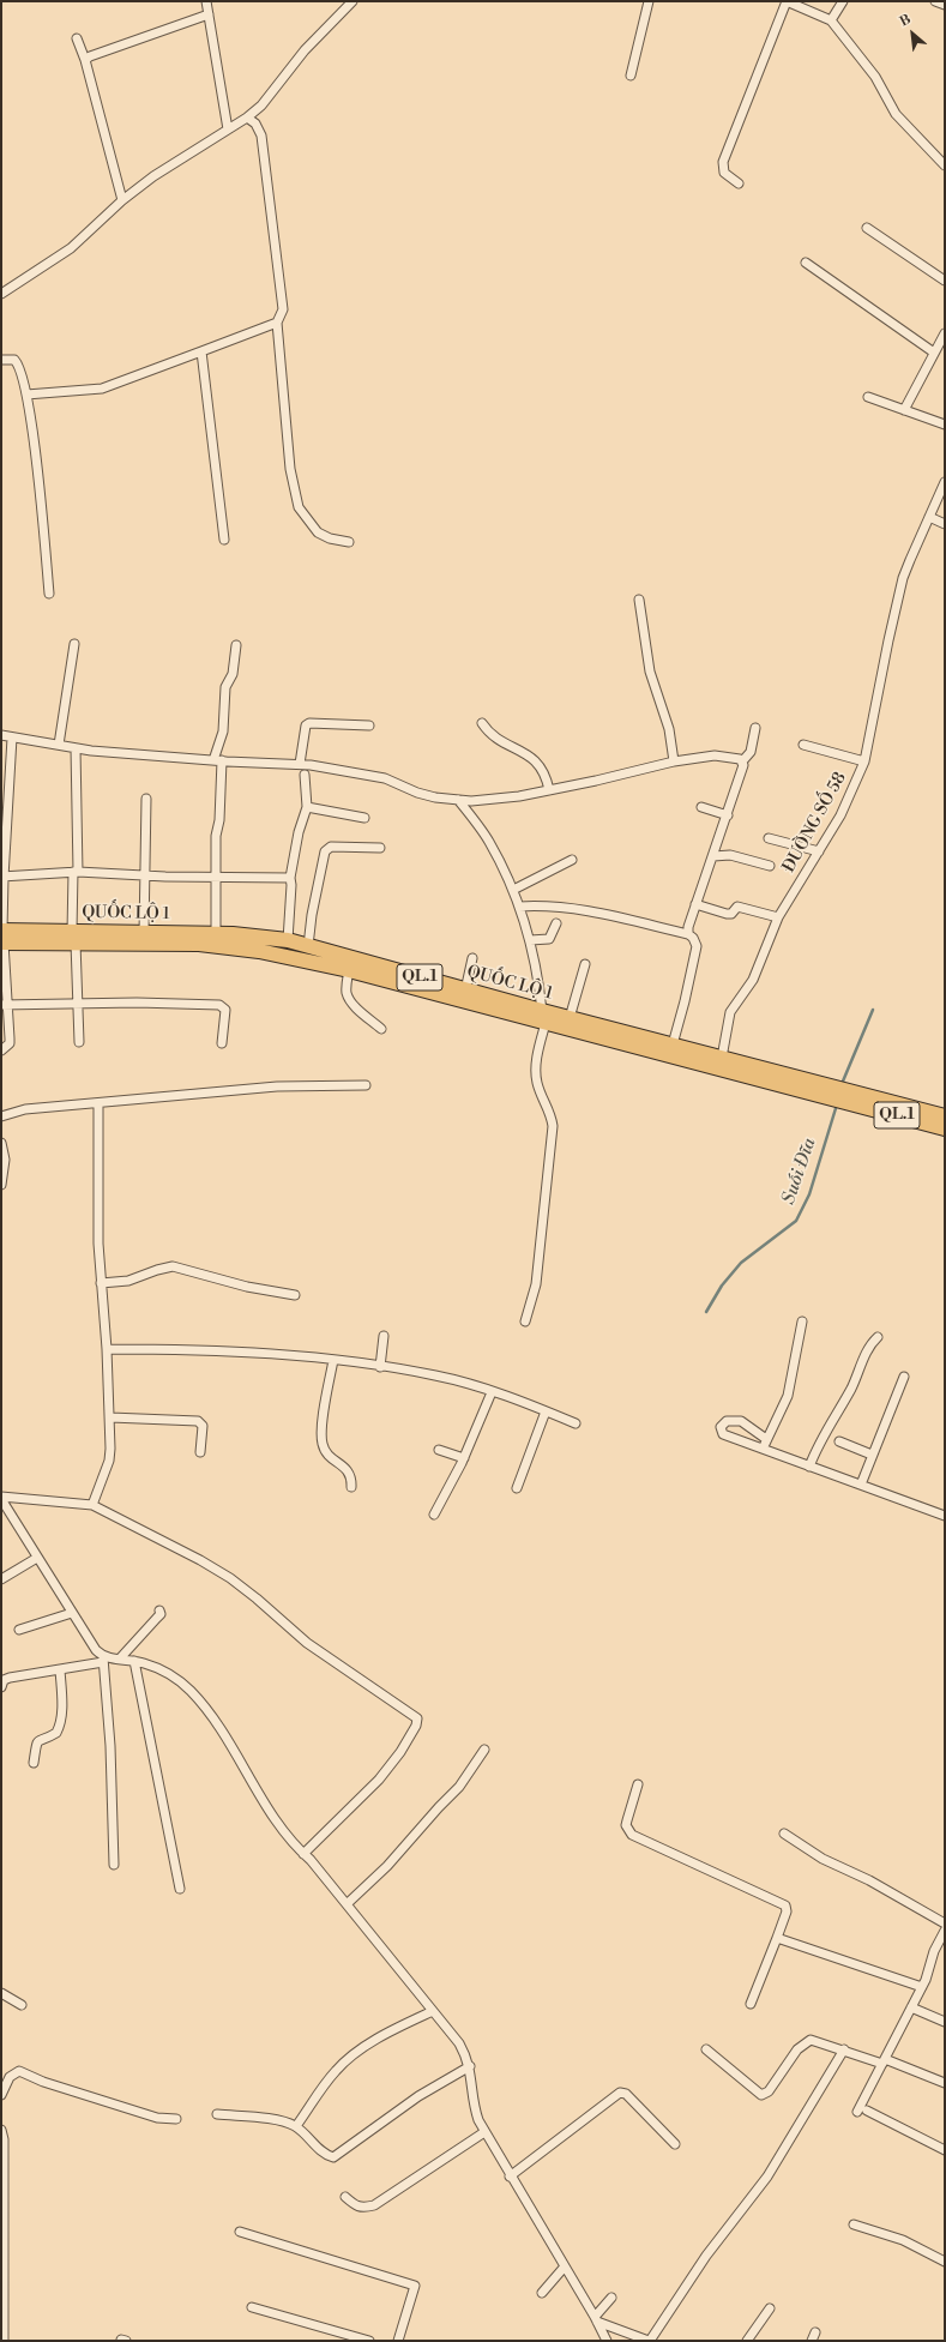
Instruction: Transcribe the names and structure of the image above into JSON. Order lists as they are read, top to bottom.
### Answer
{
  "streets": {
    "highway": ["QUỐC LỘ 1", "QL.1"],
    "street": ["ĐƯỜNG SỐ 58"]
  },
  "crossings": [
    ["ĐƯỜNG SỐ 58", "QUỐC LỘ 1"]
  ],
  "water": ["Suối Đĩa"],
  "north": "top left"
}
